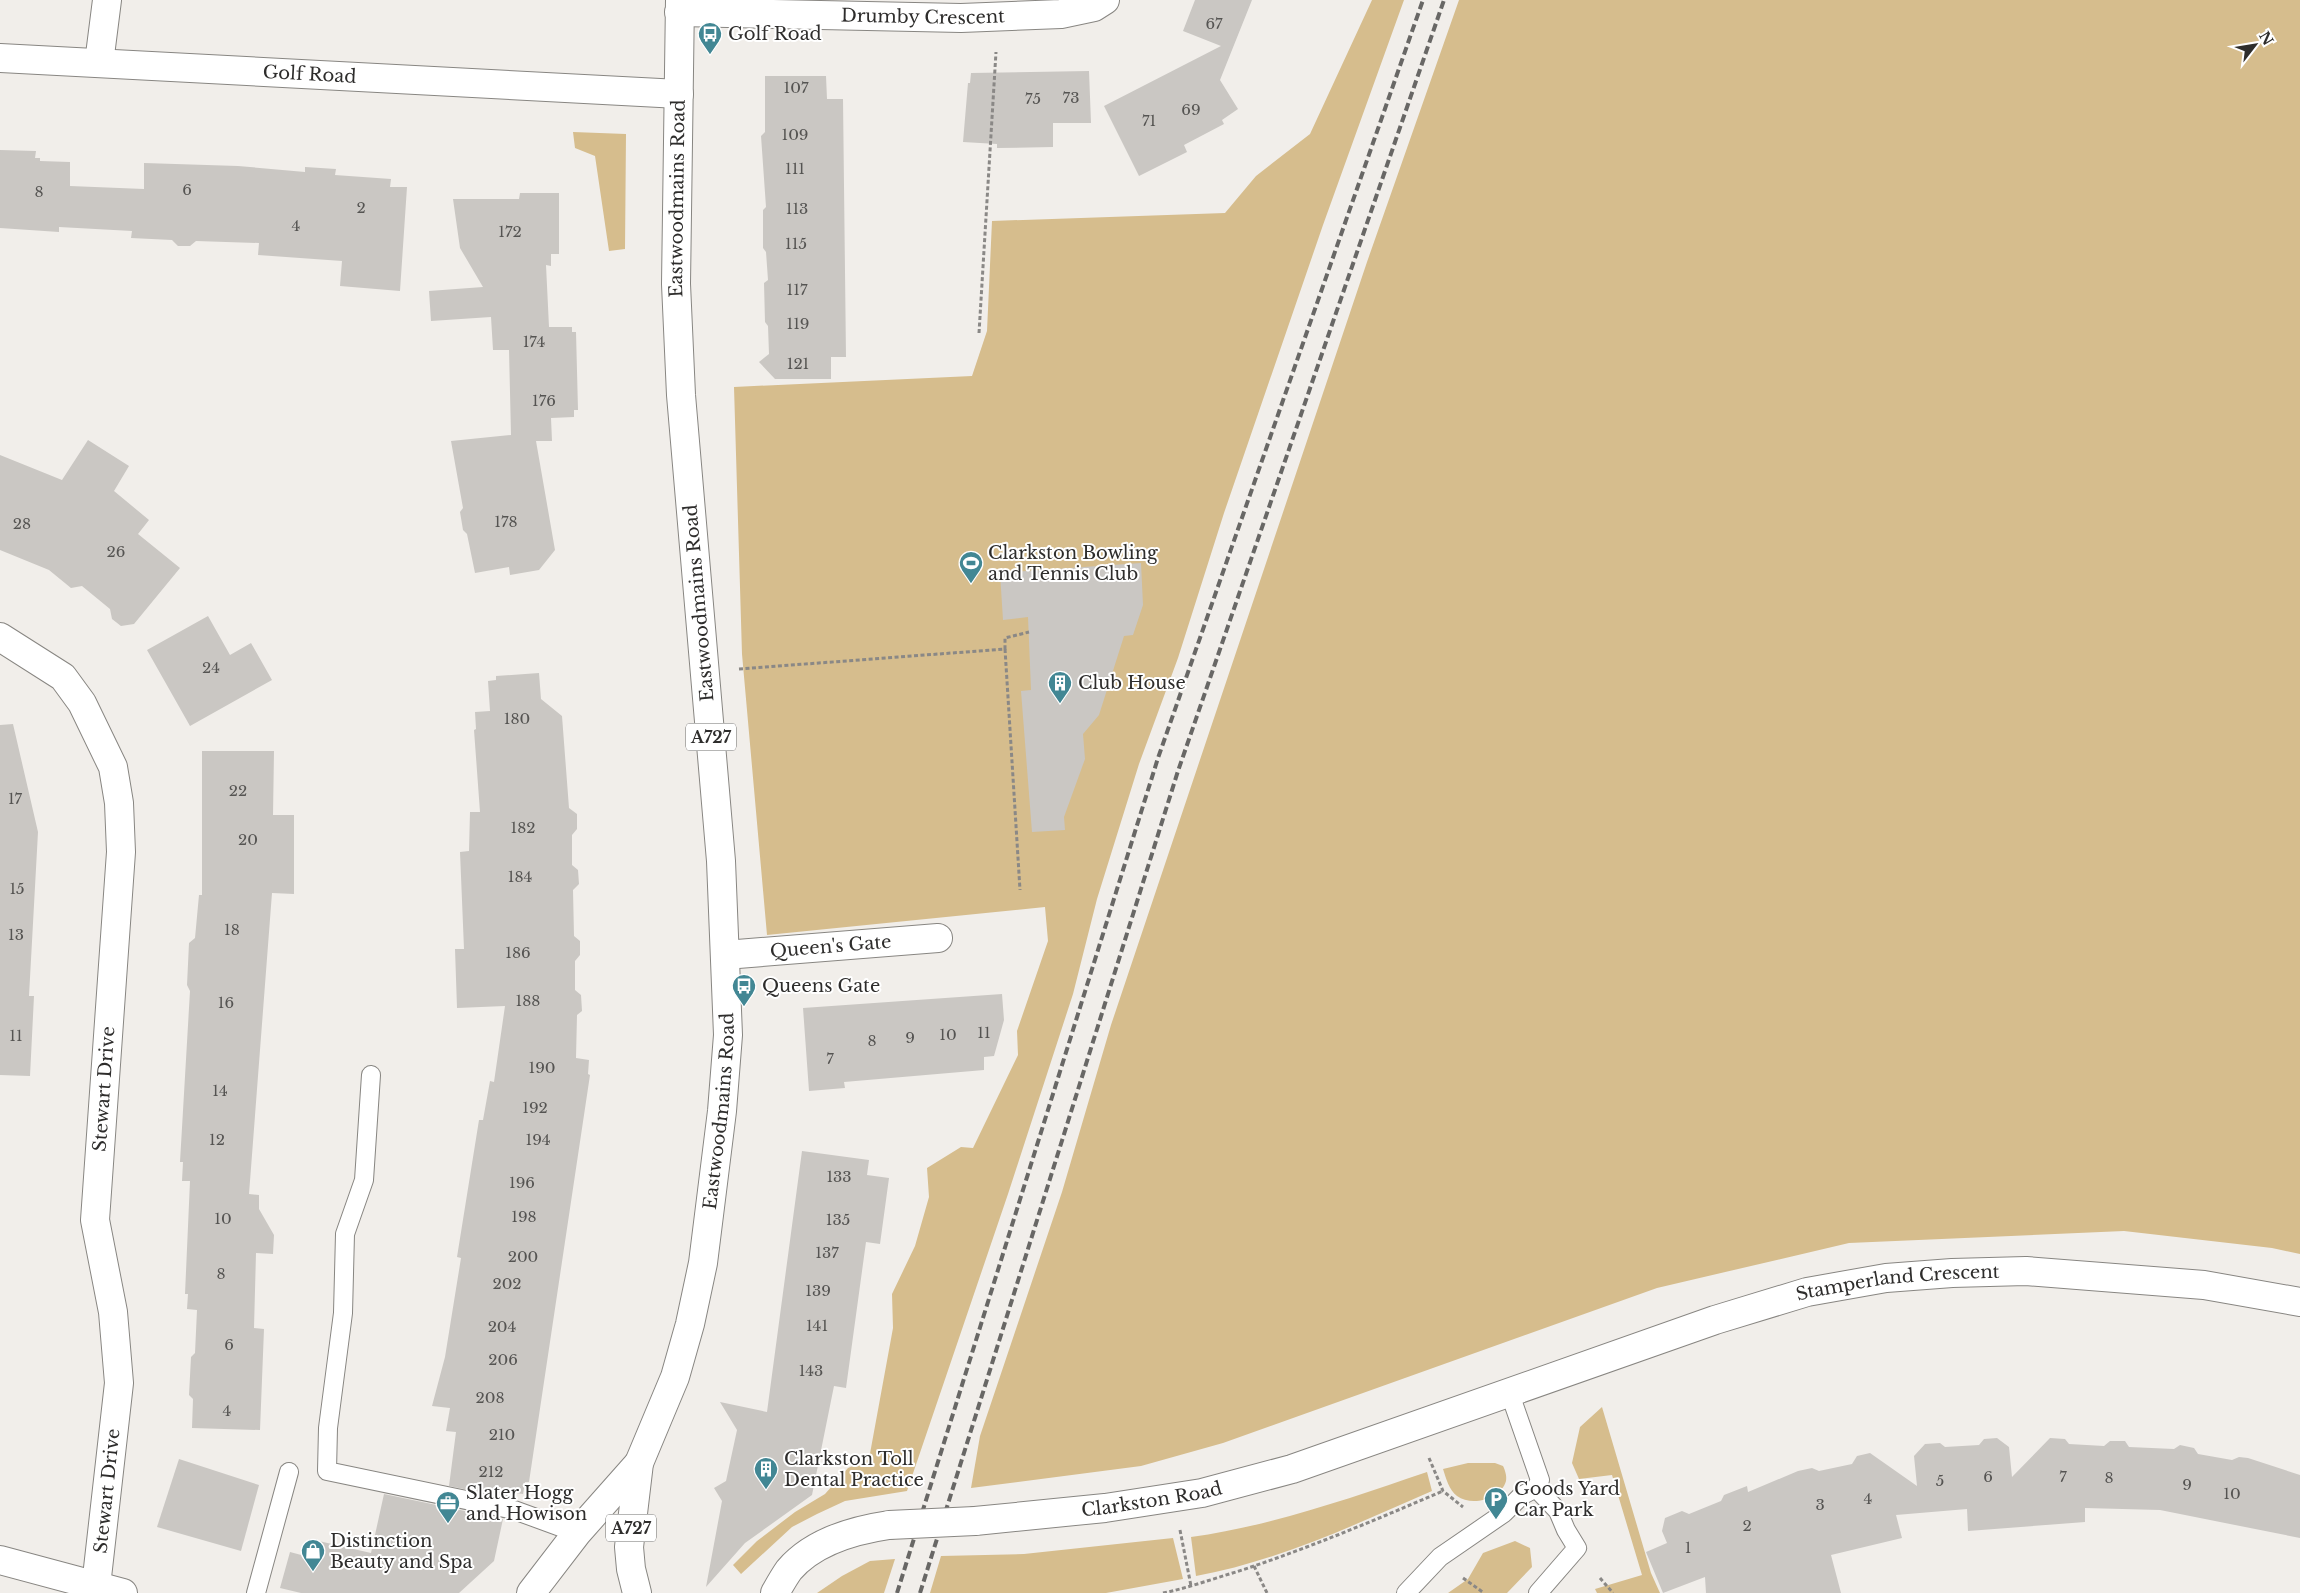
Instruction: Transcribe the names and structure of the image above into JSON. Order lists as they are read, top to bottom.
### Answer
{
  "streets": {
    "main road": [
      "Drumby Crescent",
      "Golf Road",
      "Eastwoodmains Road",
      "A727",
      "Queen's Gate",
      "Stewart Drive",
      "Stamperland Crescent",
      "Clarkston Road"
    ]
  },
  "crossings": [
    ["Drumby Crescent", "Eastwoodmains Road"],
    ["Golf Road", "Eastwoodmains Road"],
    ["Eastwoodmains Road", "Queen's Gate"],
    ["Stamperland Crescent", "Clarkston Road"]
  ],
  "places": {
    "bus stop": ["Golf Road", "Queens Gate"],
    "sports": ["Clarkston Bowling and Tennis Club"],
    "building": ["Club House", "Clarkston Toll Dental Practice"],
    "parking": ["Goods Yard Car Park"],
    "office": ["Slater Hogg and Howison"],
    "shop": ["Distinction Beauty and Spa"]
  },
  "house_numbers": [
    "67",
    "107",
    "73",
    "75",
    "69",
    "71",
    "109",
    "111",
    "6",
    "8",
    "2",
    "113",
    "4",
    "172",
    "115",
    "117",
    "119",
    "174",
    "121",
    "176",
    "178",
    "28",
    "26",
    "24",
    "180",
    "22",
    "17",
    "182",
    "20",
    "184",
    "15",
    "18",
    "13",
    "186",
    "188",
    "16",
    "11",
    "10",
    "11",
    "9",
    "8",
    "7",
    "190",
    "14",
    "192",
    "12",
    "194",
    "133",
    "196",
    "198",
    "10",
    "135",
    "137",
    "200",
    "8",
    "202",
    "139",
    "141",
    "204",
    "6",
    "206",
    "143",
    "208",
    "4",
    "210",
    "212",
    "6",
    "7",
    "8",
    "5",
    "9",
    "10",
    "4",
    "3",
    "2",
    "1"
  ],
  "north": "top right"
}
